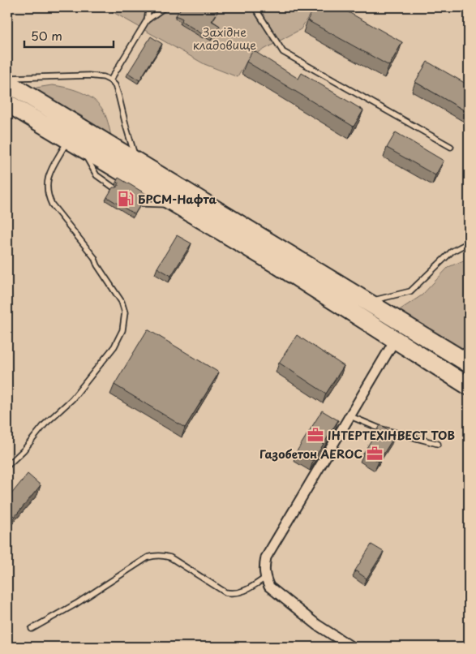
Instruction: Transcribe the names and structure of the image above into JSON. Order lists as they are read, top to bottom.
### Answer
{
  "parks": ["Західне кладовище"],
  "places": {
    "fuel station": ["БРСМ-Нафта"],
    "office": ["ІНТЕРТЕХІНВЕСТ ТОВ", "Газобетон AEROC"]
  },
  "scale_bar": "50 m"
}
